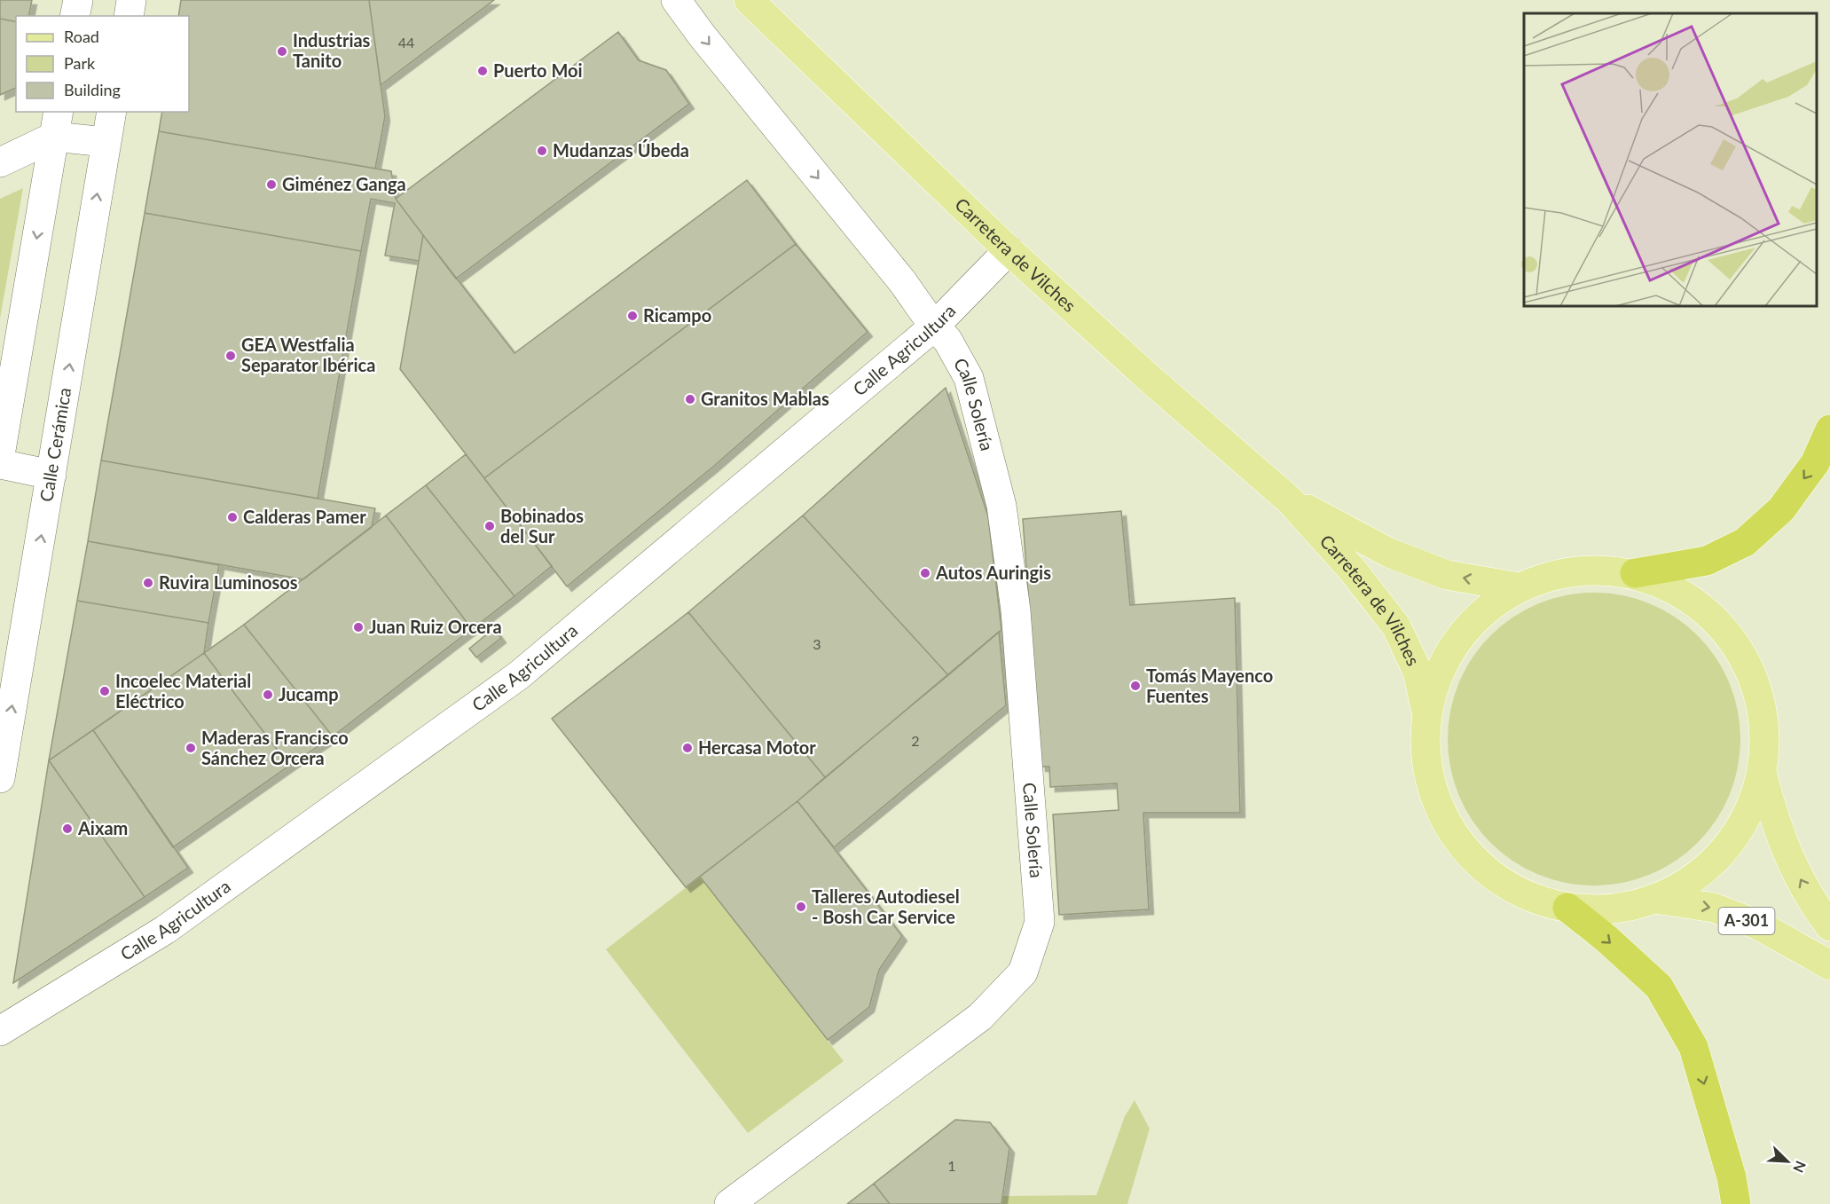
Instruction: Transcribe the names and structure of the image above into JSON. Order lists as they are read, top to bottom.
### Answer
{
  "streets": {
    "main road": ["Carretera de Vilches", "A-301"],
    "street": ["Calle Agricultura", "Calle Solería", "Calle Cerámica"]
  },
  "crossings": [
    ["Carretera de Vilches", "Calle Agricultura"],
    ["Calle Agricultura", "Calle Solería"]
  ],
  "places": [
    "Industrias Tanito",
    "Puerto Moi",
    "Mudanzas Úbeda",
    "Giménez Ganga",
    "Ricampo",
    "GEA Westfalia Separator Ibérica",
    "Granitos Mablas",
    "Calderas Pamer",
    "Bobinados del Sur",
    "Autos Auringis",
    "Ruvira Luminosos",
    "Juan Ruiz Orcera",
    "Tomás Mayenco Fuentes",
    "Incoelec Material Eléctrico",
    "Jucamp",
    "Maderas Francisco Sánchez Orcera",
    "Hercasa Motor",
    "Aixam",
    "Talleres Autodiesel - Bosh Car Service"
  ],
  "house_numbers": [
    "44",
    "3",
    "2",
    "1"
  ],
  "legend": ["Road", "Park", "Building"],
  "north": "bottom right"
}
